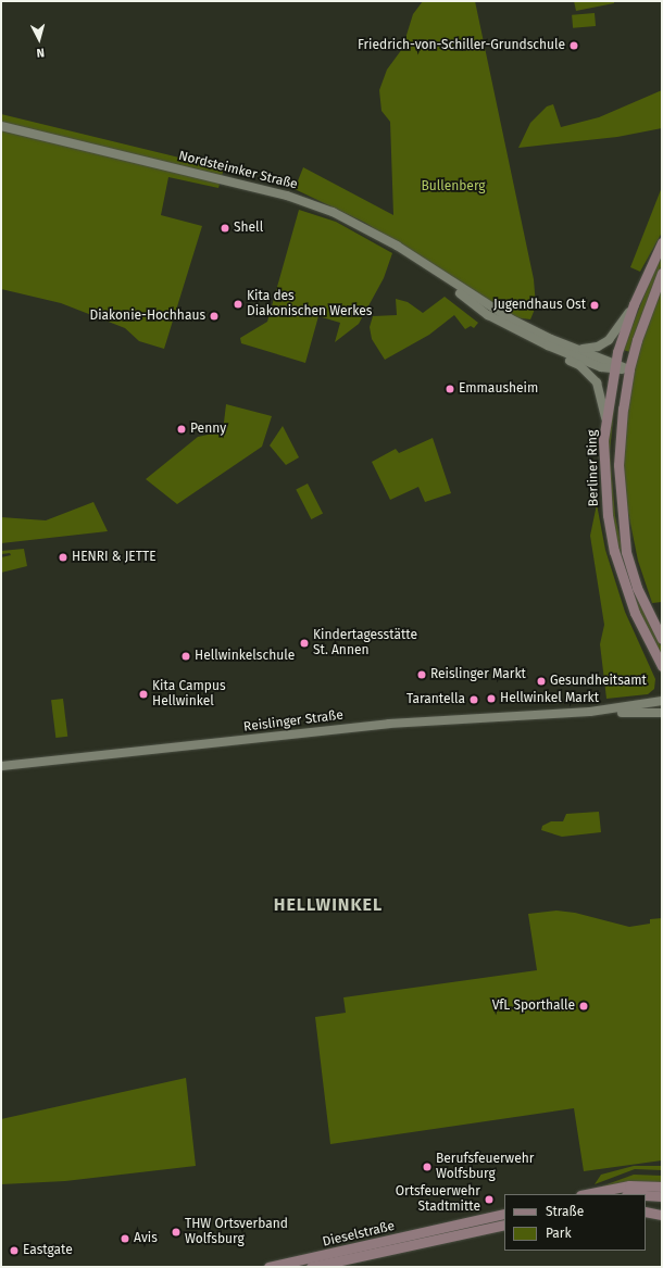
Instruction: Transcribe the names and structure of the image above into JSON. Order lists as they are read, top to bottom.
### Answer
{
  "streets": {
    "main road": ["Berliner Ring", "Dieselstraße"],
    "street": ["Nordsteimker Straße", "Reislinger Straße"]
  },
  "crossings": [
    ["Nordsteimker Straße", "Berliner Ring"]
  ],
  "districts": ["HELLWINKEL"],
  "parks": ["Bullenberg"],
  "places": [
    "Friedrich-von-Schiller-Grundschule",
    "Shell",
    "Kita des Diakonischen Werkes",
    "Jugendhaus Ost",
    "Diakonie-Hochhaus",
    "Emmausheim",
    "Penny",
    "HENRI & JETTE",
    "Kindertagesstätte St. Annen",
    "Hellwinkelschule",
    "Reislinger Markt",
    "Gesundheitsamt",
    "Kita Campus Hellwinkel",
    "Hellwinkel Markt",
    "Tarantella",
    "VfL Sporthalle",
    "Berufsfeuerwehr Wolfsburg",
    "Ortsfeuerwehr Stadtmitte",
    "THW Ortsverband Wolfsburg",
    "Avis",
    "Eastgate"
  ],
  "legend": ["Straße", "Park"],
  "north": "bottom"
}
